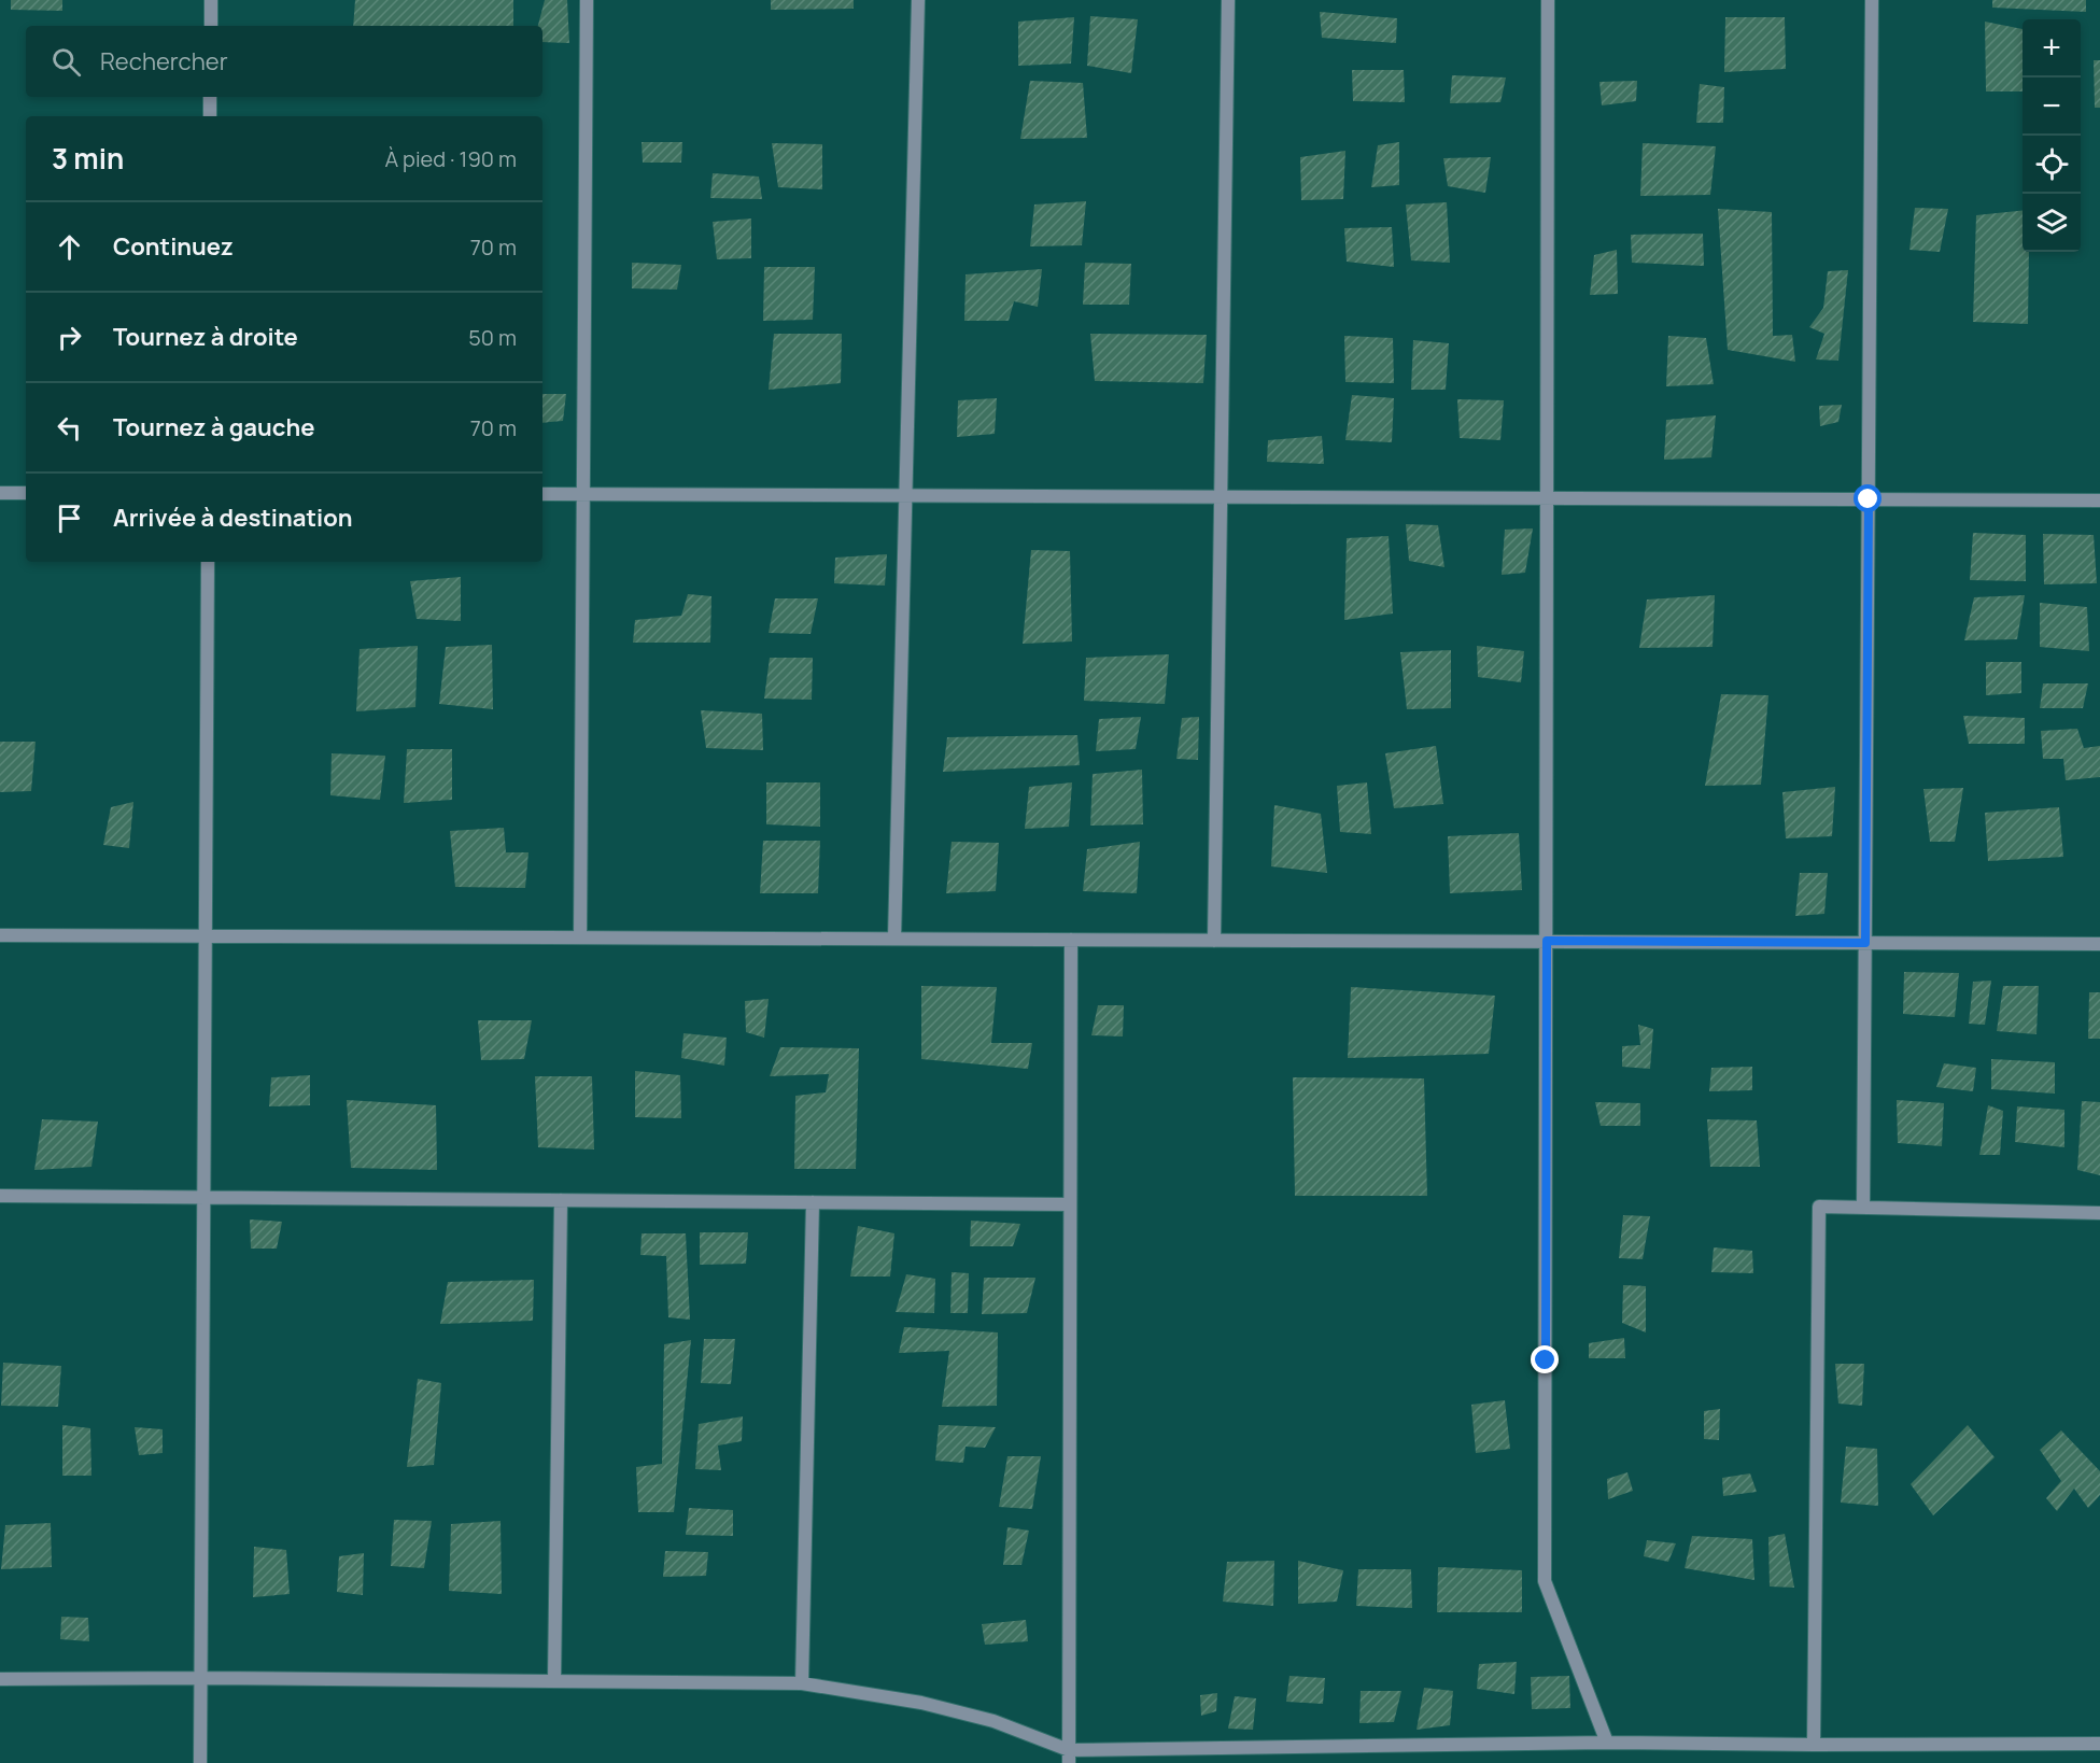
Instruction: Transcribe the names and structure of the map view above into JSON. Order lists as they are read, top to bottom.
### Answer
{
  "page": {
    "map_buttons": ["+", "−"],
    "search": "Rechercher",
    "heading": ["3 min", "À pied · 190 m"],
    "list": [
      ["Continuez", "70 m"],
      ["Tournez à droite", "50 m"],
      ["Tournez à gauche", "70 m"],
      "Arrivée à destination"
    ]
  }
}
